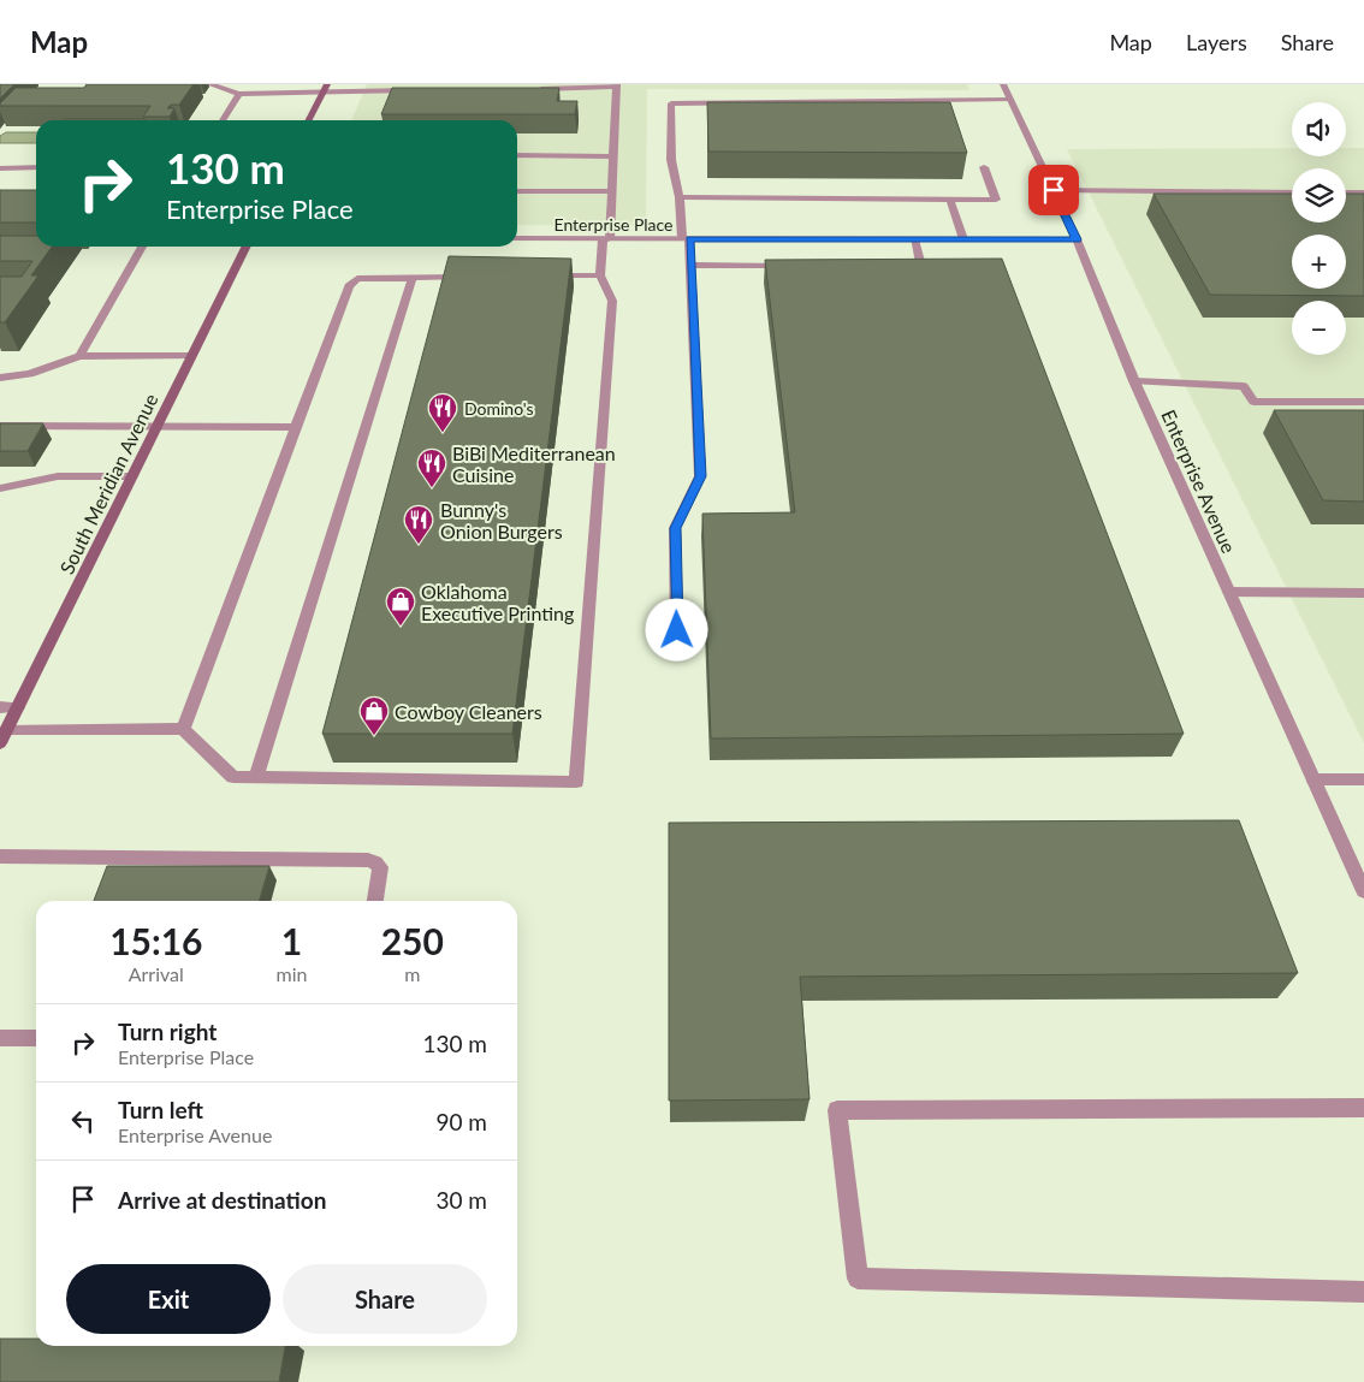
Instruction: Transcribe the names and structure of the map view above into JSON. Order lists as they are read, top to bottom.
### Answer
{
  "streets": {
    "main road": ["South Meridian Avenue"],
    "street": ["Enterprise Place", "Enterprise Avenue"]
  },
  "crossings": [
    ["Enterprise Place", "Enterprise Avenue"]
  ],
  "places": {
    "restaurant": ["Domino's", "BiBi Mediterranean Cuisine", "Bunny's Onion Burgers"],
    "shop": ["Oklahoma Executive Printing", "Cowboy Cleaners"]
  },
  "page": {
    "header": "Map",
    "nav": ["Map", "Layers", "Share"],
    "map_buttons": ["+", "−"],
    "turn": ["130 m", "Enterprise Place"],
    "eta": [
      "15:16",
      "Arrival",
      "1",
      "min",
      "250",
      "m"
    ],
    "list": [
      {
        "name": "Turn right",
        "note": "Enterprise Place",
        "value": "130 m"
      },
      {
        "name": "Turn left",
        "note": "Enterprise Avenue",
        "value": "90 m"
      },
      {
        "name": "Arrive at destination",
        "value": "30 m"
      }
    ],
    "buttons": ["Exit", "Share"]
  }
}
